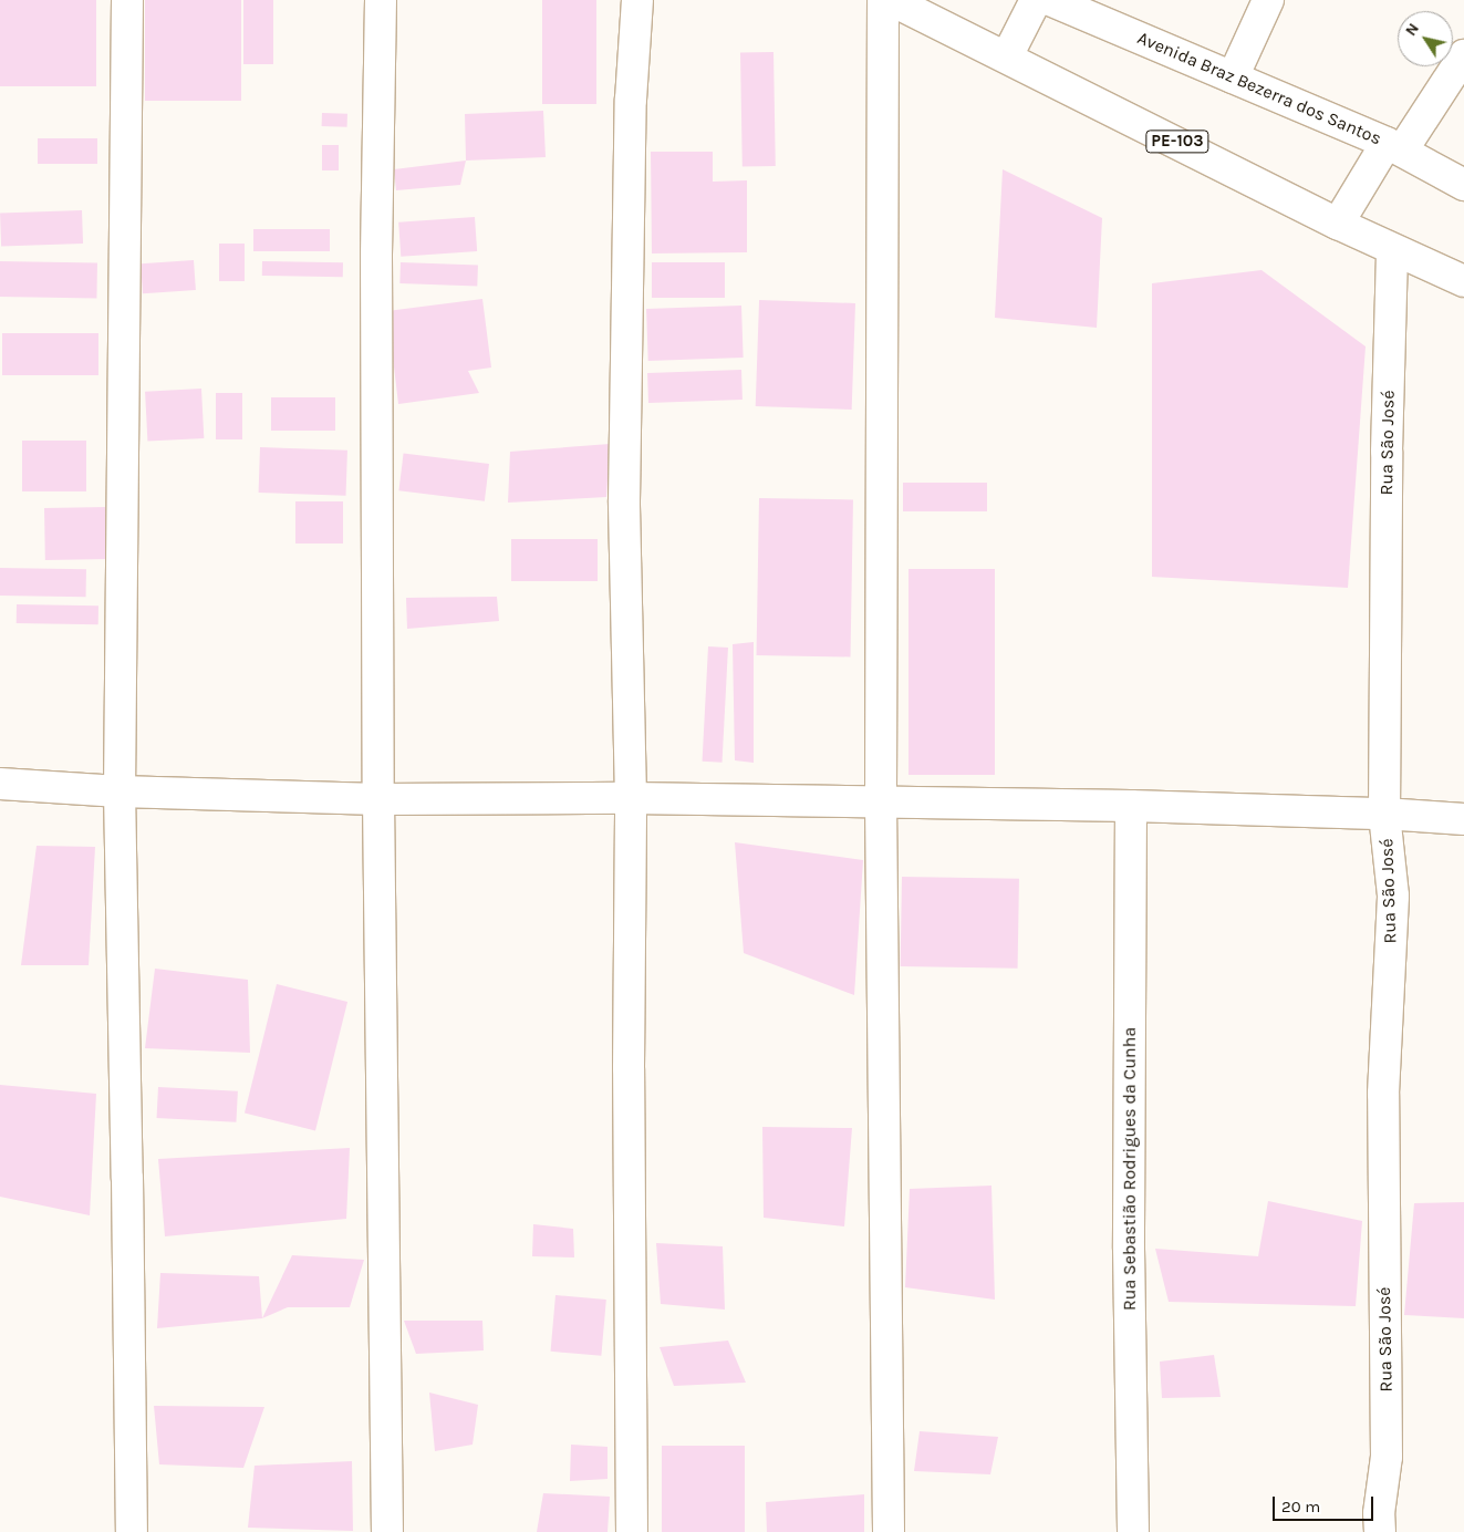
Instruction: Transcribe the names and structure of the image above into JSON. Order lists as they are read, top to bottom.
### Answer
{
  "streets": {
    "street": [
      "Avenida Braz Bezerra dos Santos",
      "PE-103",
      "Rua São José",
      "Rua Sebastião Rodrigues da Cunha"
    ]
  },
  "crossings": [
    ["PE-103", "Rua São José"]
  ],
  "scale_bar": "20 m",
  "north": "top left"
}
